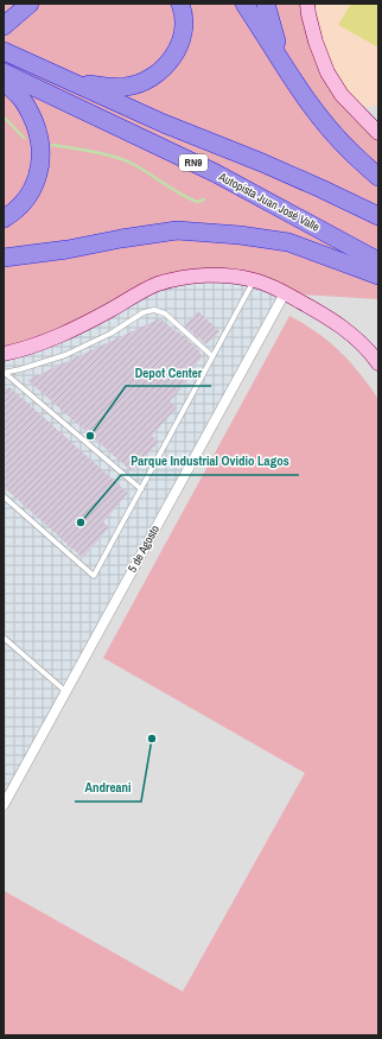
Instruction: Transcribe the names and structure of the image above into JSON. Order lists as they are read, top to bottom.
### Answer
{
  "streets": {
    "highway": ["RN9", "Autopista Juan José Valle"],
    "street": ["5 de Agosto"]
  },
  "places": ["Depot Center", "Parque Industrial Ovidio Lagos", "Andreani"]
}
